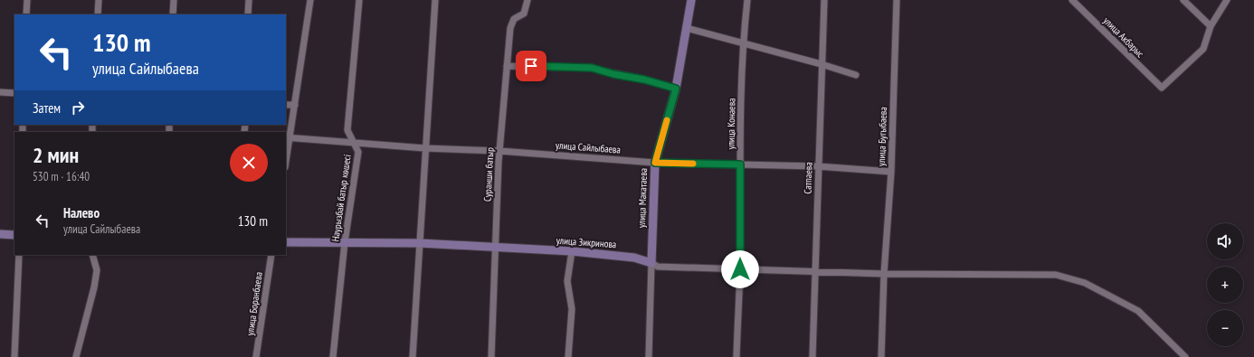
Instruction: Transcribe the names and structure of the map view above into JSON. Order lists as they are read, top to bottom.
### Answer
{
  "streets": {
    "street": [
      "улица Акбарыс",
      "улица Конаева",
      "улица Бугыбаева",
      "улица Сайлыбаева",
      "Суранши батыр",
      "Сатпаева",
      "Наурызбай батыр көшесі",
      "улица Макатаева",
      "улица Зикринова",
      "улица Боранбаева"
    ]
  },
  "crossings": [
    ["улица Конаева", "улица Сайлыбаева"],
    ["улица Конаева", "улица Зикринова"],
    ["улица Бугыбаева", "улица Сайлыбаева"],
    ["улица Бугыбаева", "улица Зикринова"],
    ["улица Сайлыбаева", "Суранши батыр"],
    ["улица Сайлыбаева", "Сатпаева"],
    ["улица Сайлыбаева", "Наурызбай батыр көшесі"],
    ["улица Сайлыбаева", "улица Макатаева"],
    ["Суранши батыр", "улица Зикринова"],
    ["Сатпаева", "улица Зикринова"],
    ["Наурызбай батыр көшесі", "улица Зикринова"],
    ["улица Макатаева", "улица Зикринова"]
  ],
  "page": {
    "turn": ["130 m", "улица Сайлыбаева"],
    "then": "Затем",
    "heading": ["2 мин", "530 m · 16:40"],
    "list": [
      {
        "name": "Налево",
        "note": "улица Сайлыбаева",
        "value": "130 m"
      }
    ],
    "map_buttons": ["+", "−"]
  }
}
